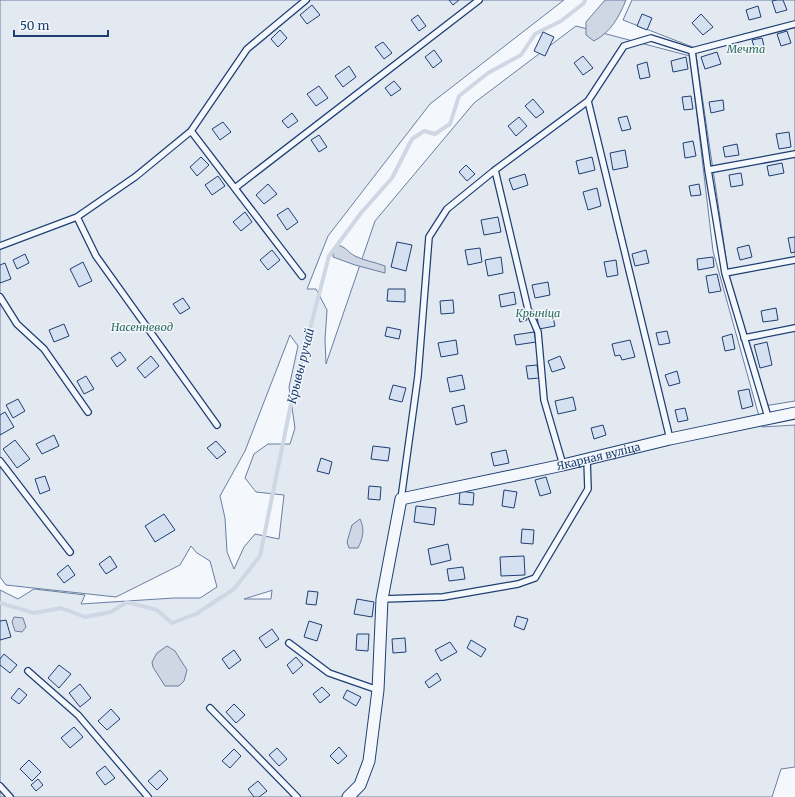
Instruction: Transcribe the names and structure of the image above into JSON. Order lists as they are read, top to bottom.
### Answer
{
  "streets": {
    "street": ["Якарная вуліца"]
  },
  "water": ["Крывы ручай"],
  "parks": ["Мечта", "Крыніца", "Насенневод"],
  "scale_bar": "50 m"
}
